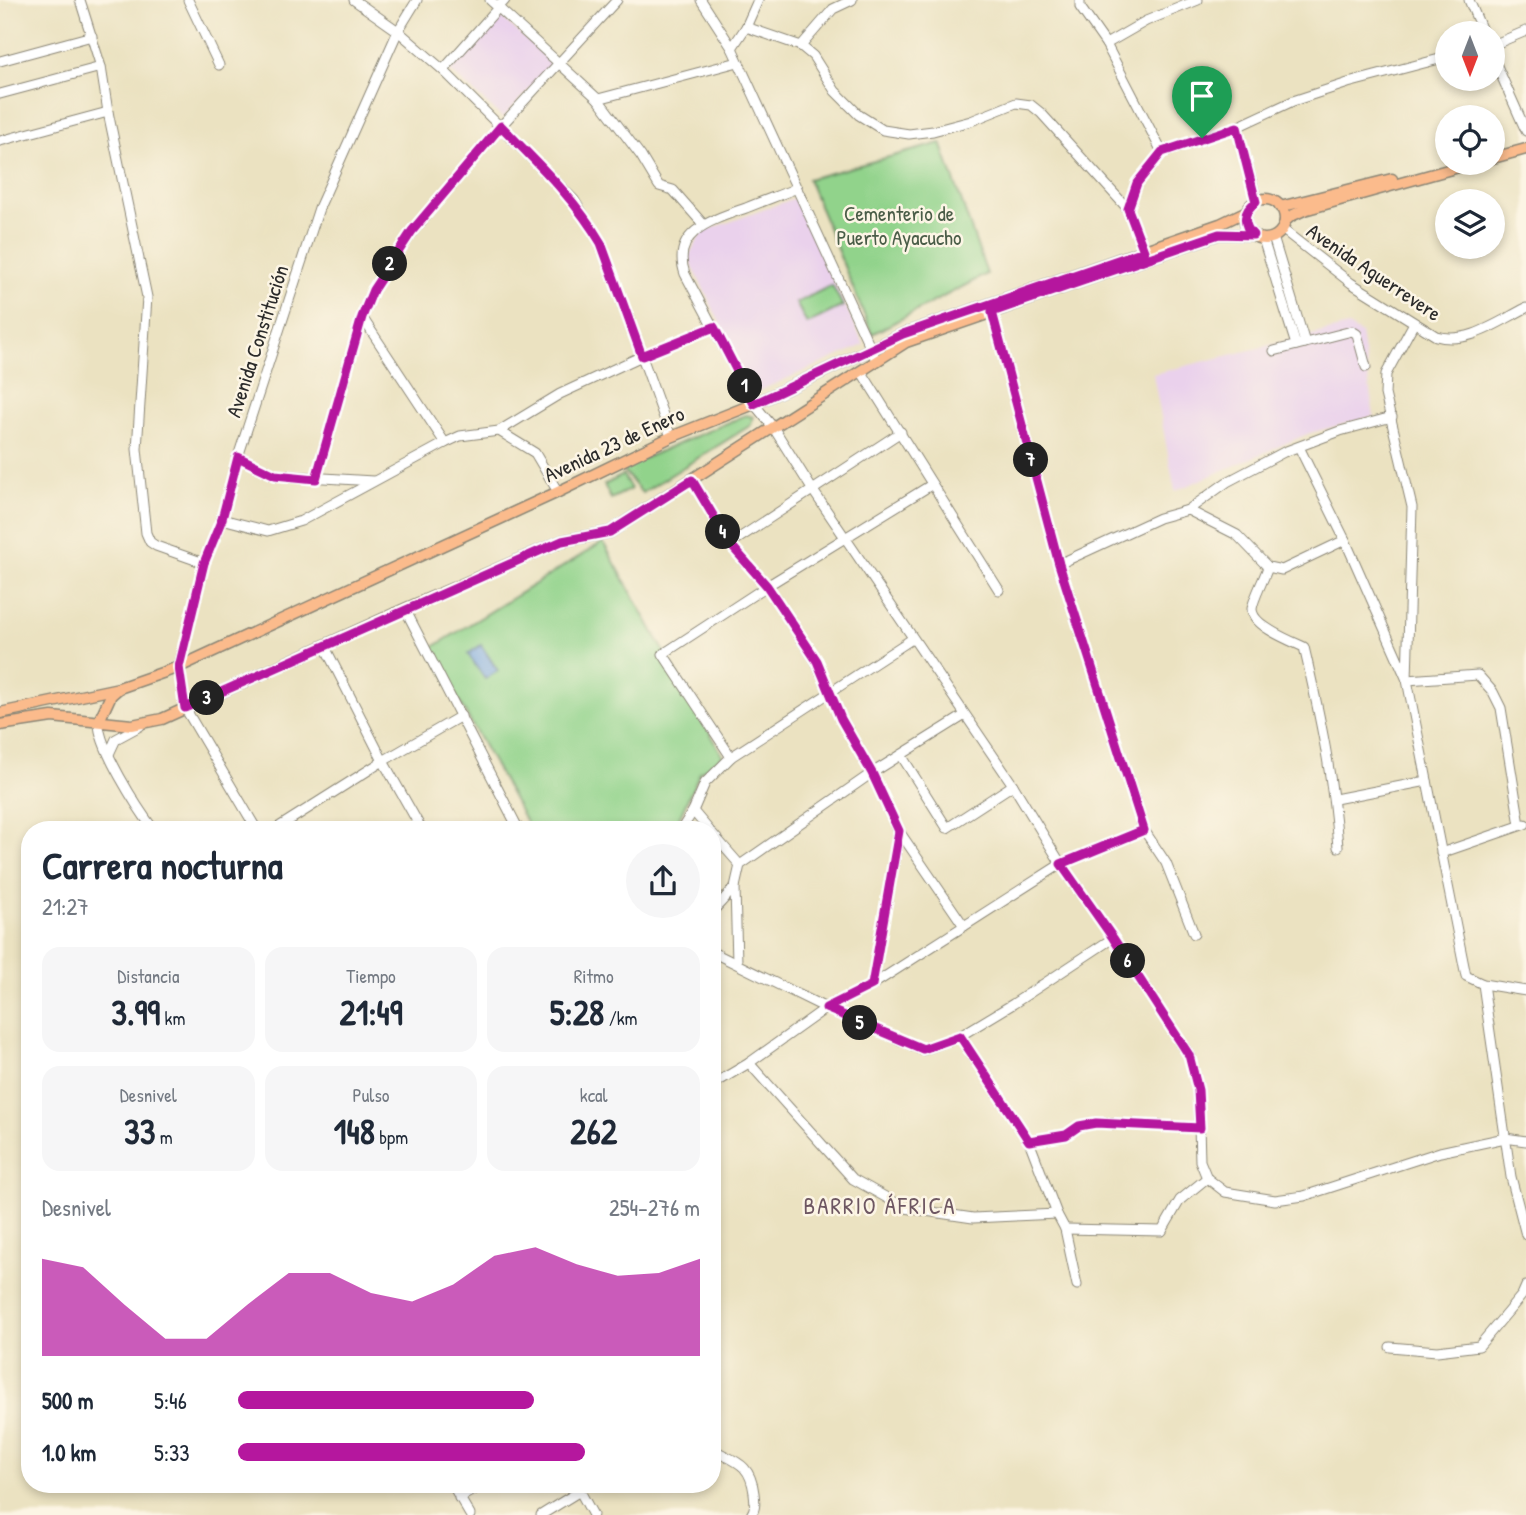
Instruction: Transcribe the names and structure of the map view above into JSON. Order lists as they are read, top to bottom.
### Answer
{
  "streets": {
    "main road": ["Avenida 23 de Enero"],
    "street": ["Avenida Aguerrevere", "Avenida Constitución"]
  },
  "crossings": [
    ["Avenida Aguerrevere", "Avenida 23 de Enero"],
    ["Avenida Constitución", "Avenida 23 de Enero"]
  ],
  "districts": ["BARRIO ÁFRICA"],
  "parks": ["Cementerio de Puerto Ayacucho"],
  "north": "bottom",
  "page": {
    "pins": [
      "2",
      "1",
      "7",
      "4",
      "3",
      "6",
      "5"
    ],
    "heading": ["Carrera nocturna", "21:27"],
    "stats": [
      ["Distancia", "3.99 km"],
      ["Tiempo", "21:49"],
      ["Ritmo", "5:28 /km"],
      ["Desnivel", "33 m"],
      ["Pulso", "148 bpm"],
      ["kcal", "262"]
    ],
    "chart": ["Desnivel", "254–276 m"],
    "list": [
      {
        "name": "500 m",
        "note": "5:46"
      },
      {
        "name": "1.0 km",
        "note": "5:33"
      }
    ]
  }
}
